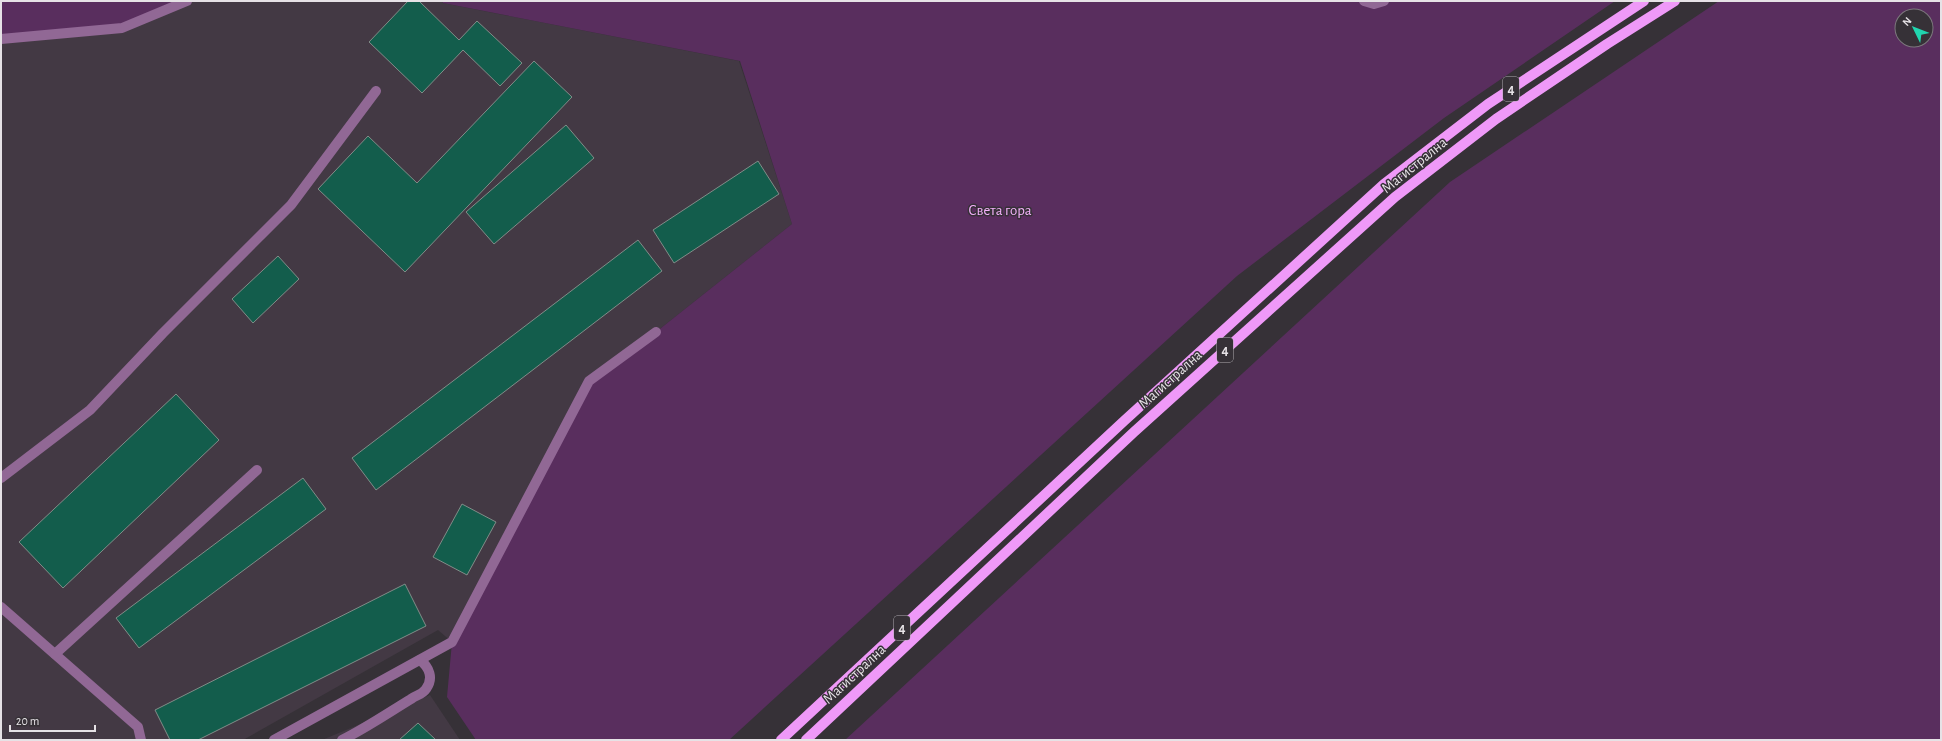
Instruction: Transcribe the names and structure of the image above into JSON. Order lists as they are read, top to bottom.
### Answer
{
  "streets": {
    "main road": ["4", "Магистрална"]
  },
  "parks": ["Света гора"],
  "scale_bar": "20 m",
  "north": "top left"
}
